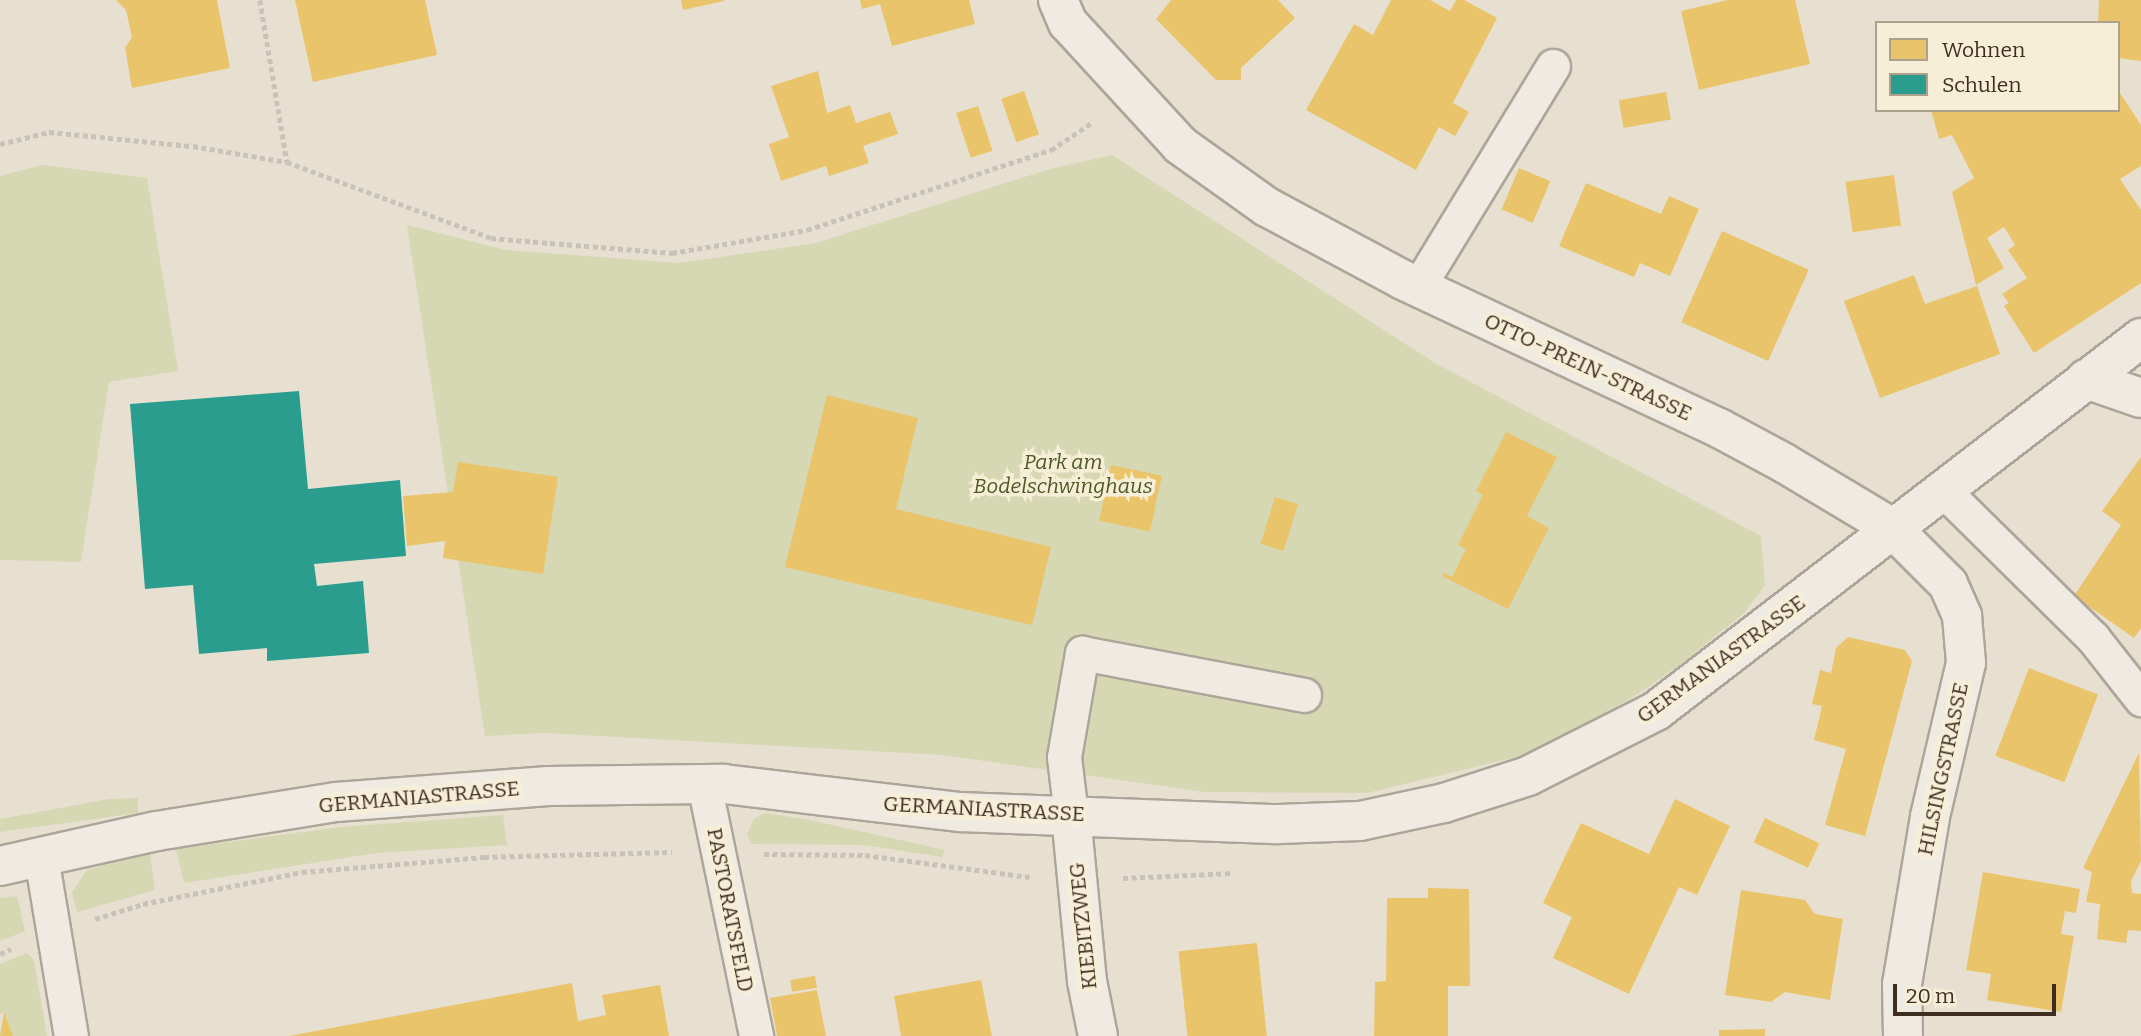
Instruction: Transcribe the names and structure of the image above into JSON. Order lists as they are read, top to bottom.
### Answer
{
  "streets": {
    "street": [
      "OTTO-PREIN-STRASSE",
      "GERMANIASTRASSE",
      "HILSINGSTRASSE",
      "KIEBITZWEG"
    ],
    "lane": ["PASTORATSFELD"]
  },
  "crossings": [
    ["OTTO-PREIN-STRASSE", "GERMANIASTRASSE"],
    ["OTTO-PREIN-STRASSE", "HILSINGSTRASSE"],
    ["GERMANIASTRASSE", "HILSINGSTRASSE"],
    ["GERMANIASTRASSE", "PASTORATSFELD"],
    ["GERMANIASTRASSE", "KIEBITZWEG"]
  ],
  "parks": ["Park am Bodelschwinghaus"],
  "legend": ["Wohnen", "Schulen"],
  "scale_bar": "20 m"
}
